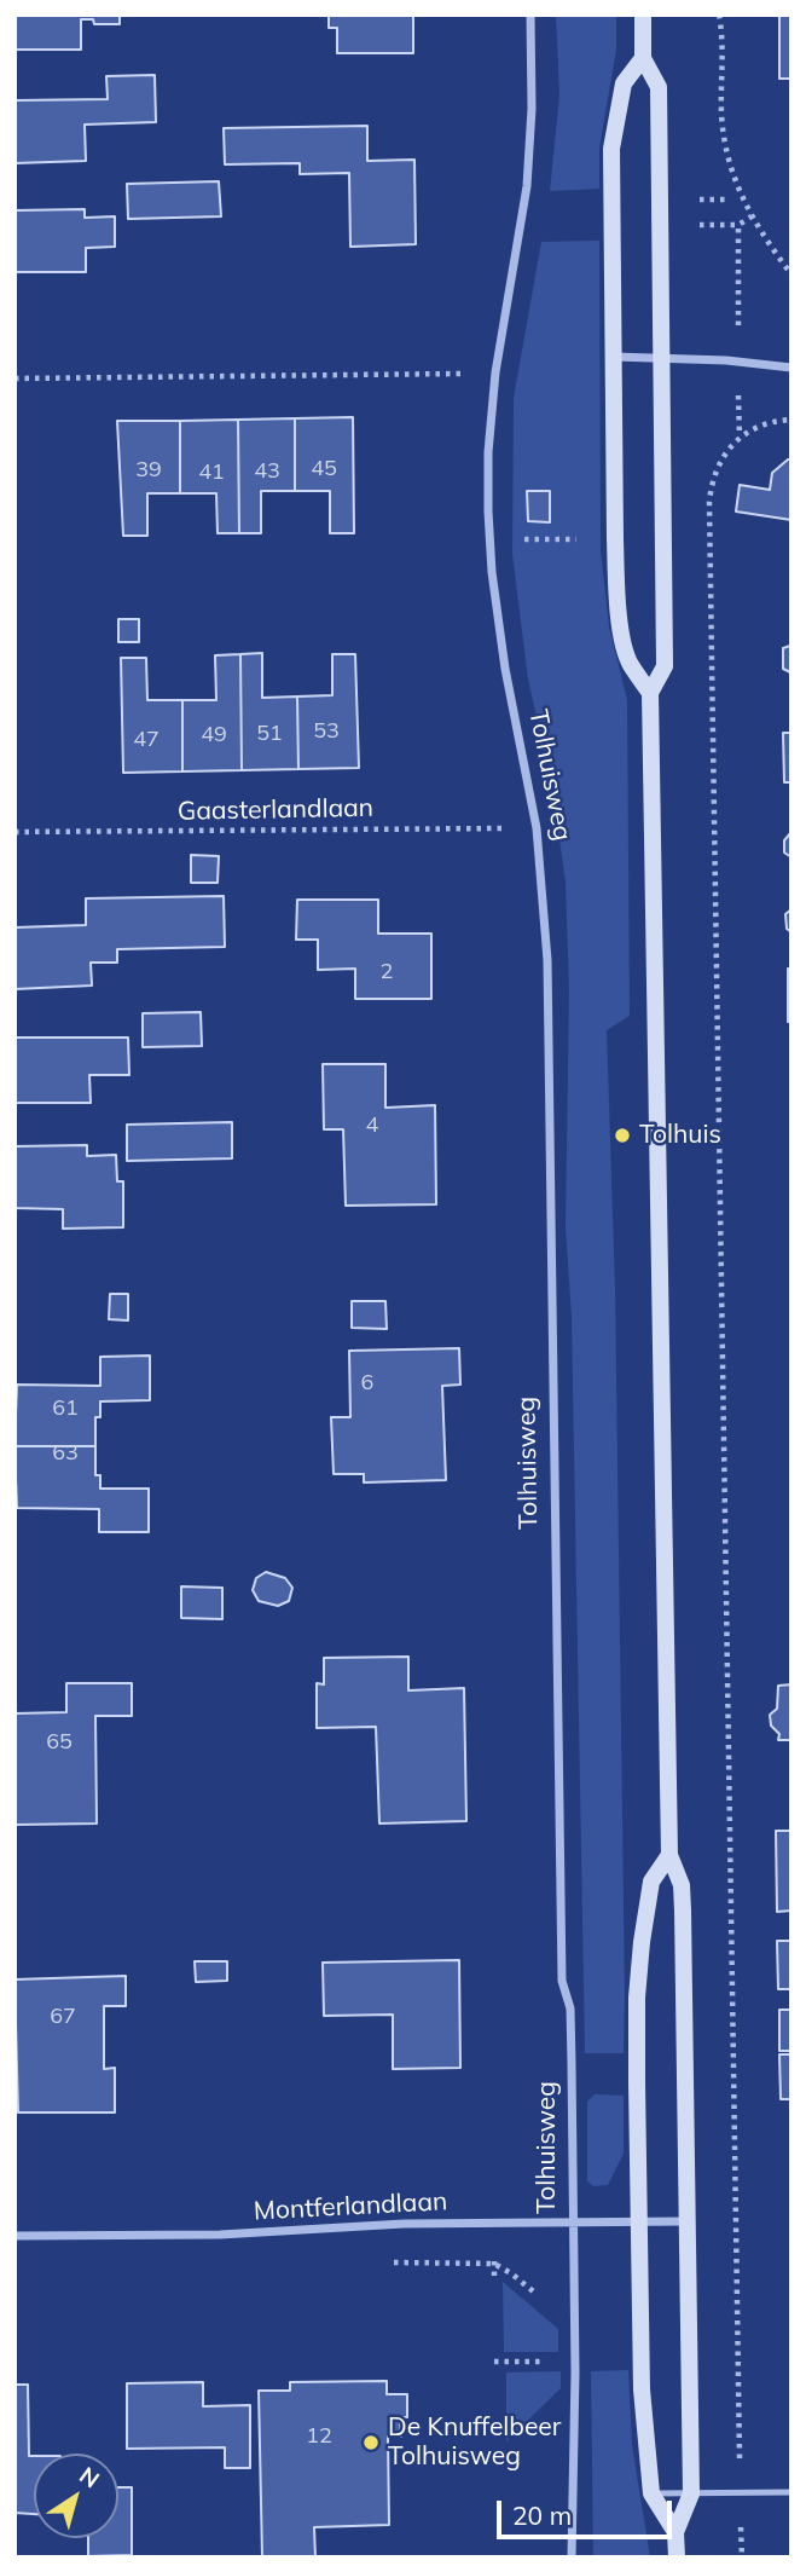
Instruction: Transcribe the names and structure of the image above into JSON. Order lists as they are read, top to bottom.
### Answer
{
  "streets": {
    "street": ["Tolhuisweg", "Montferlandlaan"],
    "path": ["Gaasterlandlaan"]
  },
  "crossings": [
    ["Tolhuisweg", "Gaasterlandlaan"],
    ["Tolhuisweg", "Montferlandlaan"]
  ],
  "places": ["Tolhuis", "De Knuffelbeer Tolhuisweg"],
  "house_numbers": [
    "45",
    "39",
    "43",
    "41",
    "53",
    "51",
    "49",
    "47",
    "2",
    "4",
    "6",
    "61",
    "63",
    "65",
    "67",
    "12"
  ],
  "scale_bar": "20 m",
  "north": "top right"
}
